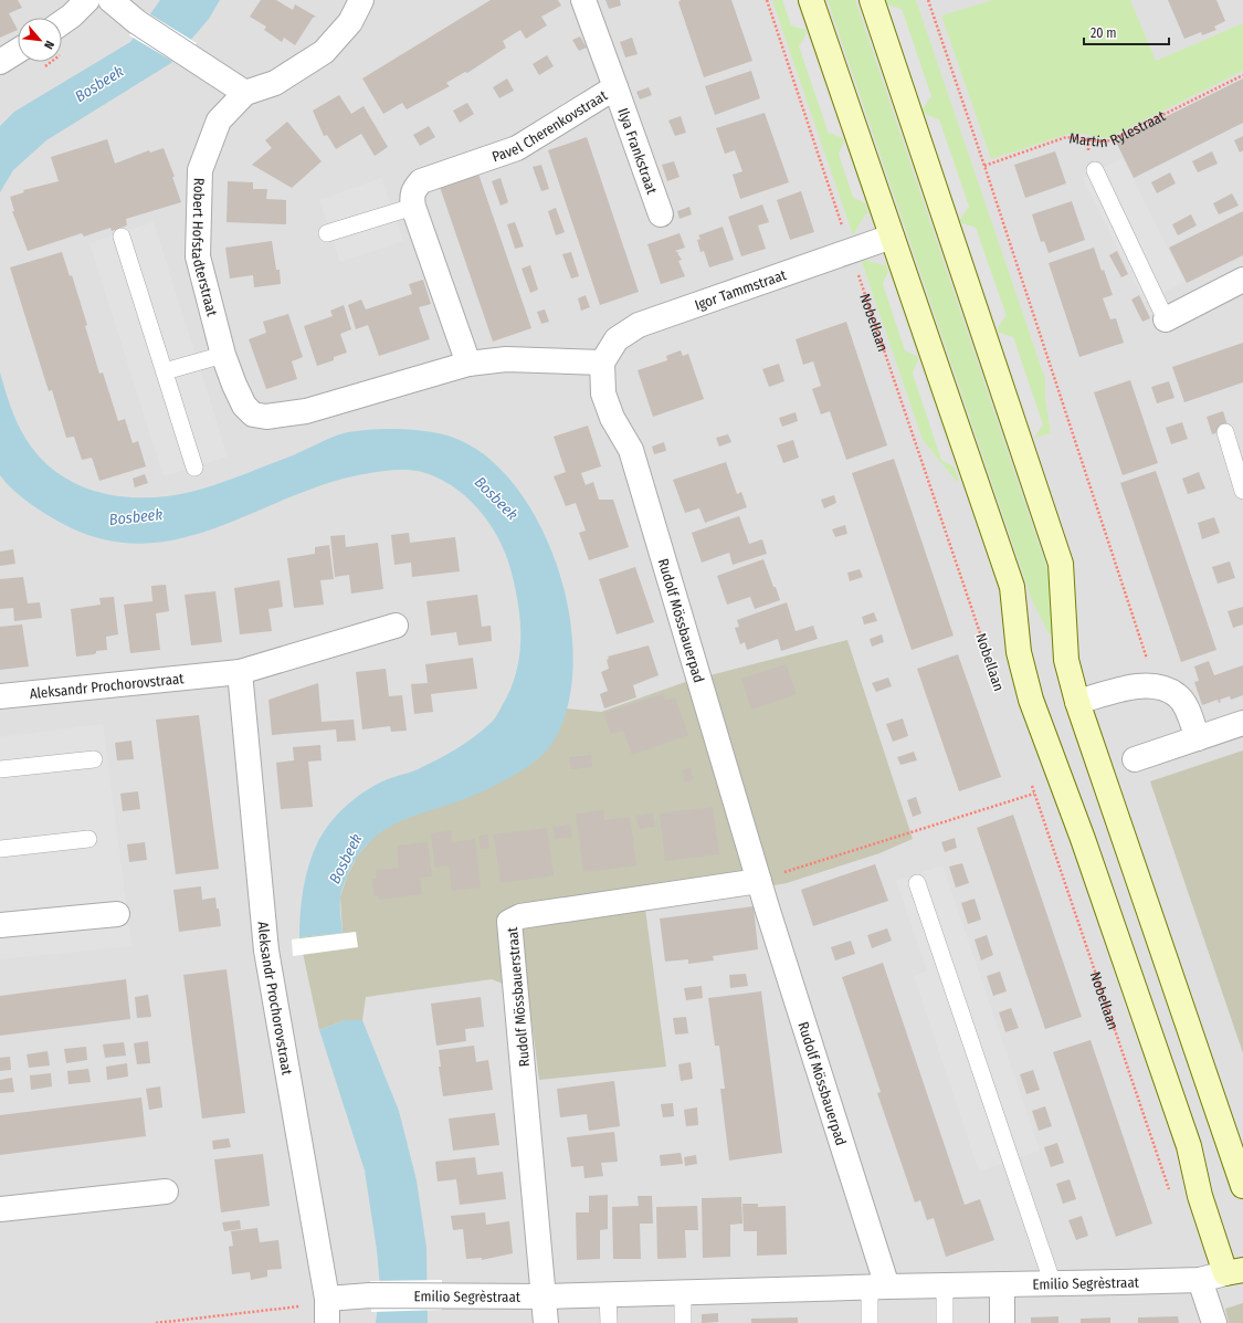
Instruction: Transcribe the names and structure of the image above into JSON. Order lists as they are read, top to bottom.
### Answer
{
  "streets": {
    "street": [
      "Pavel Cherenkovstraat",
      "Ilya Frankstraat",
      "Robert Hofstadterstraat",
      "Igor Tammstraat",
      "Nobellaan",
      "Rudolf Mössbauerpad",
      "Aleksandr Prochorovstraat",
      "Rudolf Mössbauerstraat",
      "Emilio Segrèstraat"
    ],
    "path": ["Martin Rylestraat"]
  },
  "crossings": [
    ["Pavel Cherenkovstraat", "Ilya Frankstraat"],
    ["Pavel Cherenkovstraat", "Robert Hofstadterstraat"],
    ["Robert Hofstadterstraat", "Igor Tammstraat"],
    ["Robert Hofstadterstraat", "Rudolf Mössbauerpad"],
    ["Igor Tammstraat", "Nobellaan"],
    ["Igor Tammstraat", "Rudolf Mössbauerpad"],
    ["Nobellaan", "Emilio Segrèstraat"],
    ["Rudolf Mössbauerpad", "Rudolf Mössbauerstraat"],
    ["Rudolf Mössbauerpad", "Emilio Segrèstraat"],
    ["Aleksandr Prochorovstraat", "Emilio Segrèstraat"],
    ["Rudolf Mössbauerstraat", "Emilio Segrèstraat"]
  ],
  "water": ["Bosbeek"],
  "scale_bar": "20 m",
  "north": "bottom right"
}
